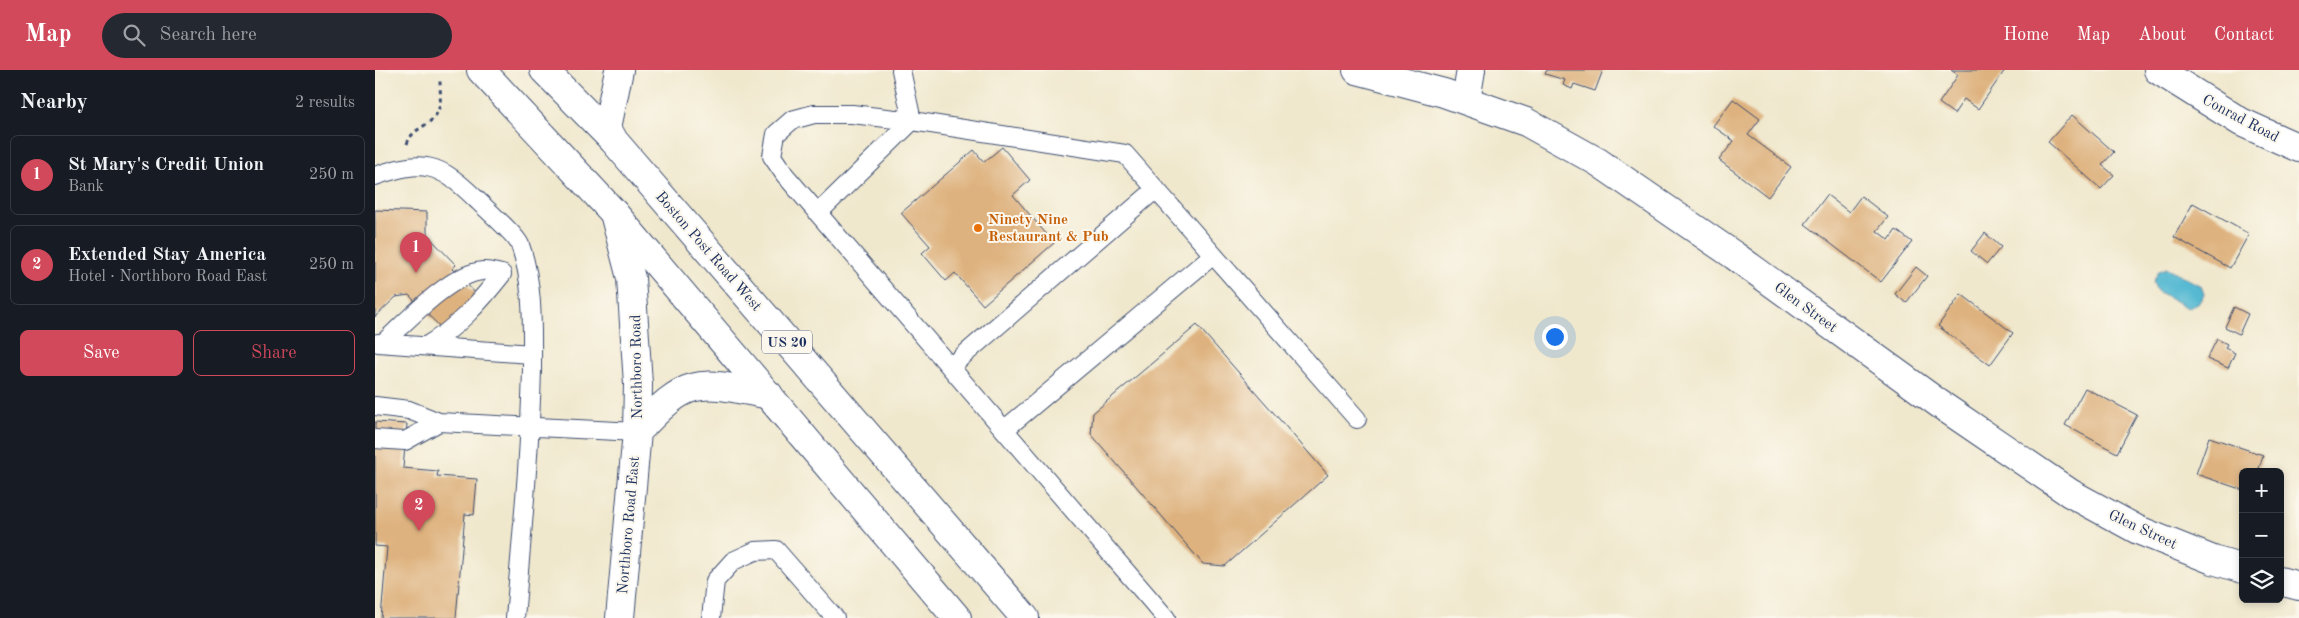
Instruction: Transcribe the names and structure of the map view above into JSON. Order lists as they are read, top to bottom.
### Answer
{
  "streets": {
    "street": [
      "Conrad Road",
      "Boston Post Road West",
      "Glen Street",
      "US 20",
      "Northboro Road",
      "Northboro Road East"
    ]
  },
  "crossings": [
    ["US 20", "Northboro Road"],
    ["Northboro Road", "Northboro Road East"]
  ],
  "places": ["Ninety Nine Restaurant & Pub"],
  "page": {
    "header": "Map",
    "search": "Search here",
    "nav": [
      "Home",
      "Map",
      "About",
      "Contact"
    ],
    "heading": ["Nearby", "2 results"],
    "list": [
      {
        "mark": "1",
        "name": "St Mary's Credit Union",
        "note": "Bank",
        "value": "250 m"
      },
      {
        "mark": "2",
        "name": "Extended Stay America",
        "note": "Hotel · Northboro Road East",
        "value": "250 m"
      }
    ],
    "pins": ["1", "2"],
    "buttons": ["Save", "Share"],
    "map_buttons": ["+", "−"]
  }
}
